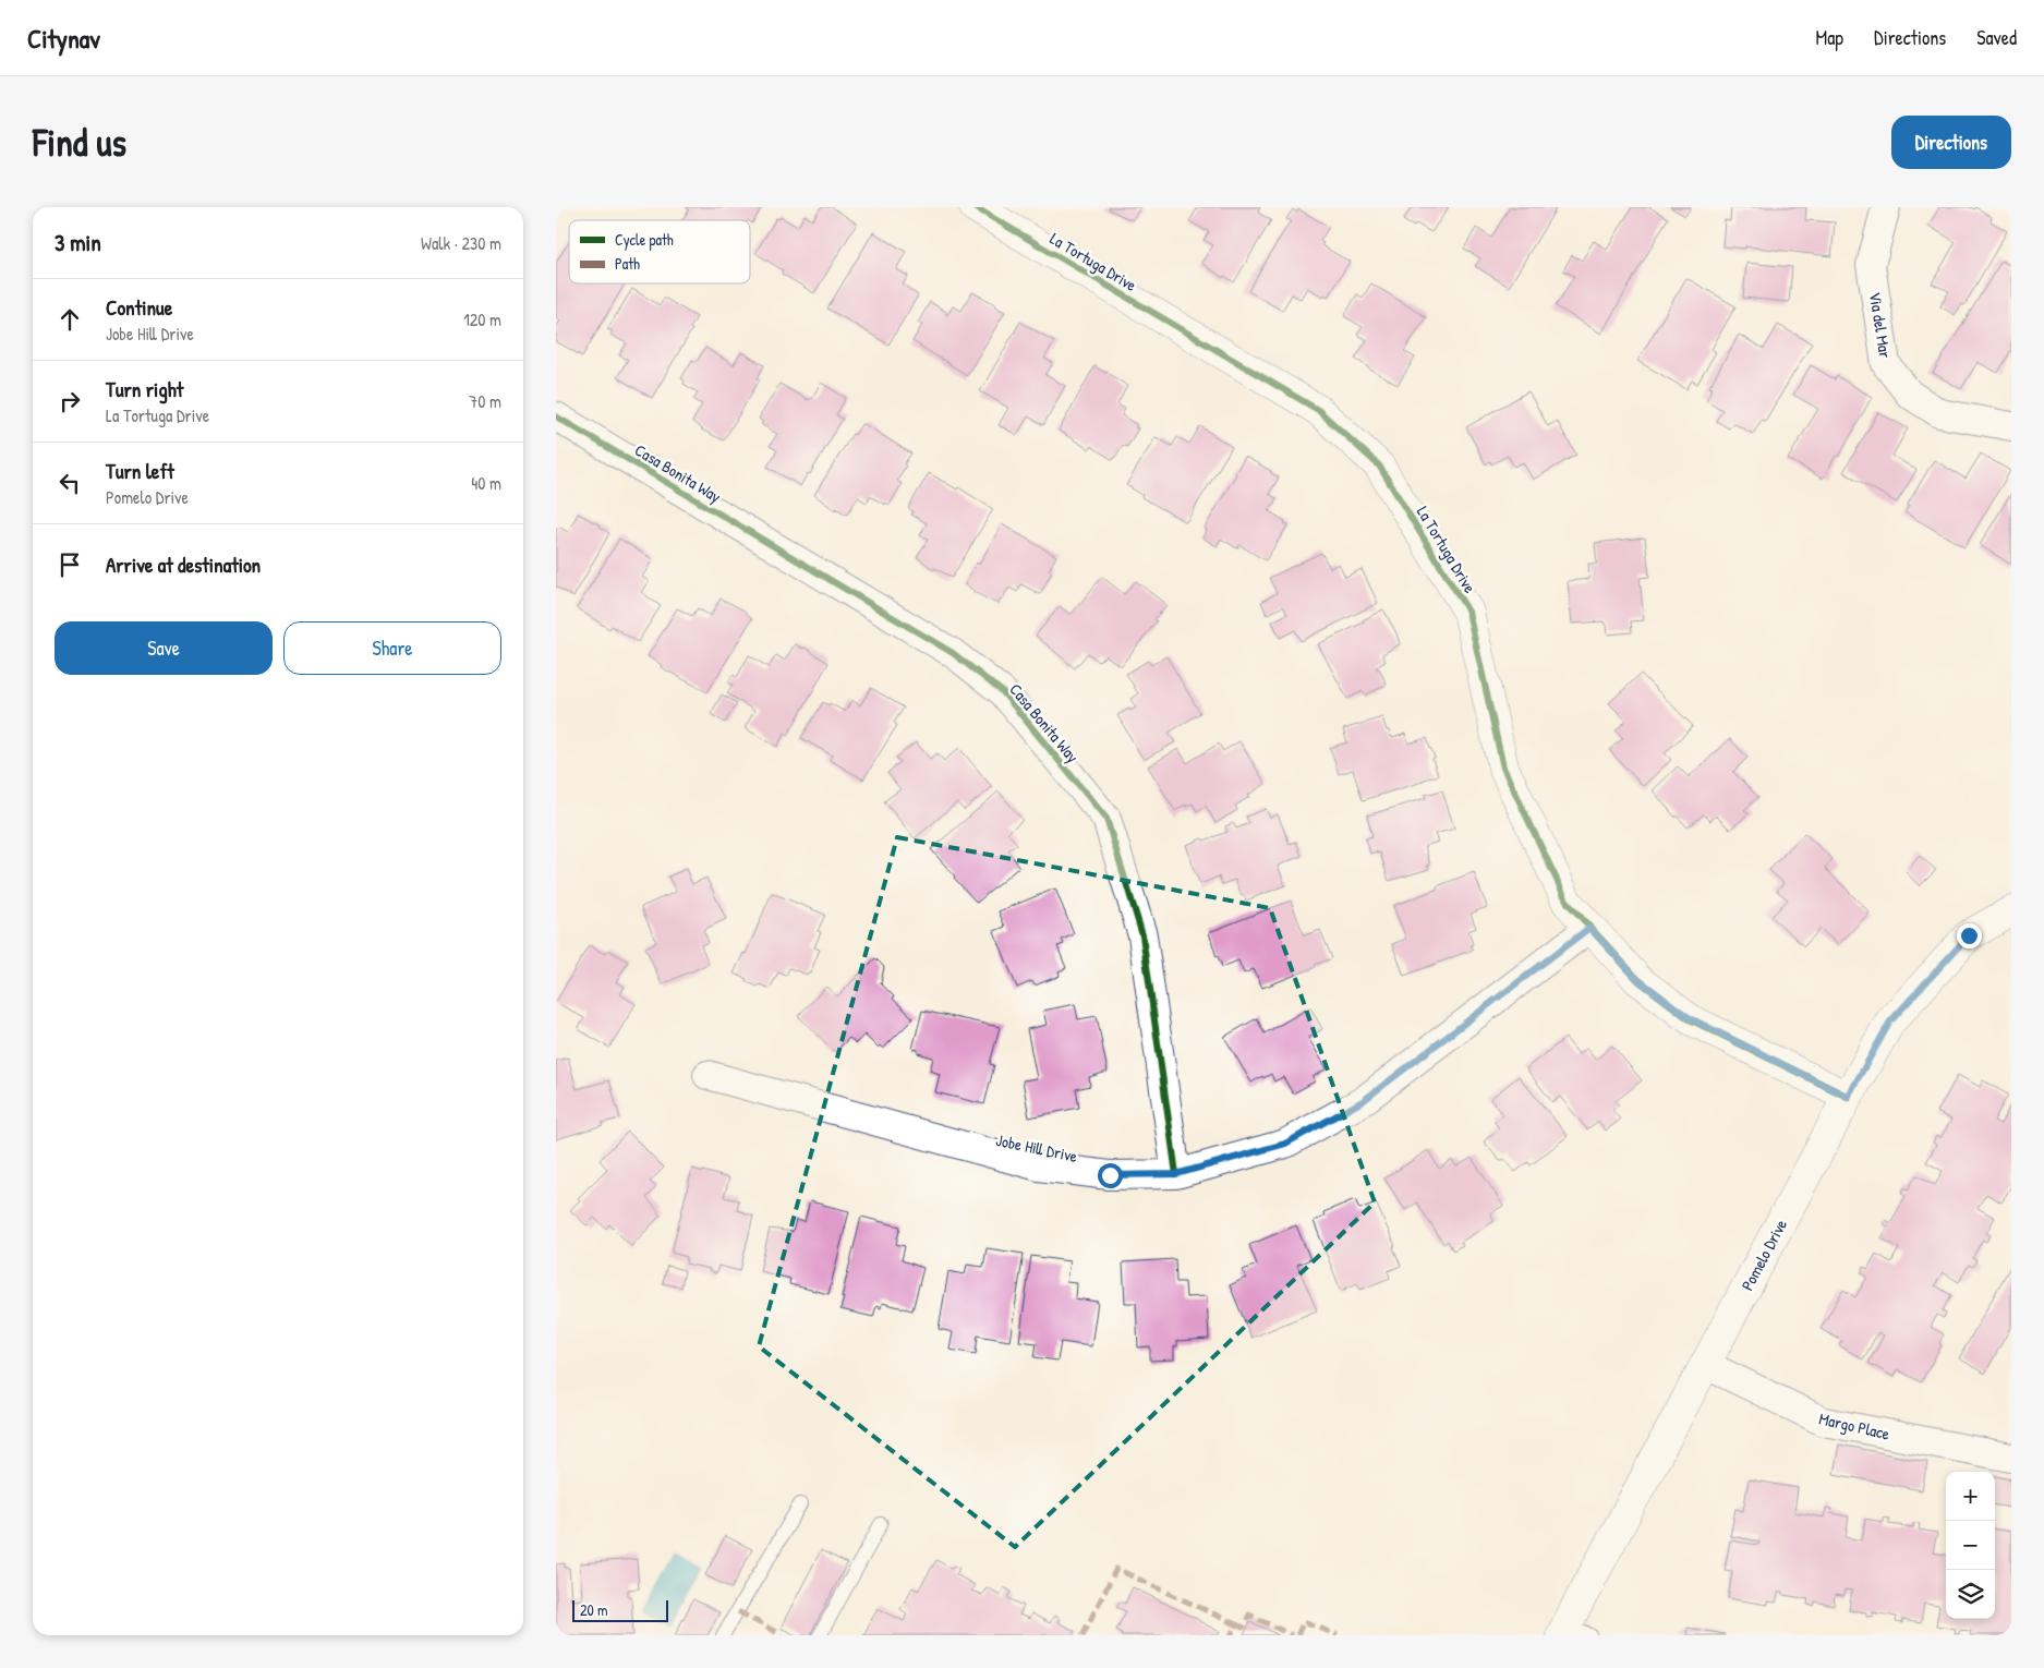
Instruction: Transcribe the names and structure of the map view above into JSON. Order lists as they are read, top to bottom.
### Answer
{
  "streets": {
    "street": [
      "La Tortuga Drive",
      "Via del Mar",
      "Casa Bonita Way",
      "Jobe Hill Drive",
      "Pomelo Drive",
      "Margo Place"
    ]
  },
  "crossings": [
    ["La Tortuga Drive", "Jobe Hill Drive"],
    ["La Tortuga Drive", "Pomelo Drive"],
    ["Casa Bonita Way", "Jobe Hill Drive"],
    ["Pomelo Drive", "Margo Place"]
  ],
  "legend": ["Cycle path", "Path"],
  "scale_bar": "20 m",
  "page": {
    "header": "Citynav",
    "nav": ["Map", "Directions", "Saved"],
    "buttons": [
      "Directions",
      ["Save", "Share"]
    ],
    "title": "Find us",
    "heading": ["3 min", "Walk · 230 m"],
    "list": [
      ["Continue", "Jobe Hill Drive", "120 m"],
      ["Turn right", "La Tortuga Drive", "70 m"],
      ["Turn left", "Pomelo Drive", "40 m"],
      "Arrive at destination"
    ],
    "map_buttons": ["+", "−"],
    "scale": "20 m"
  }
}
